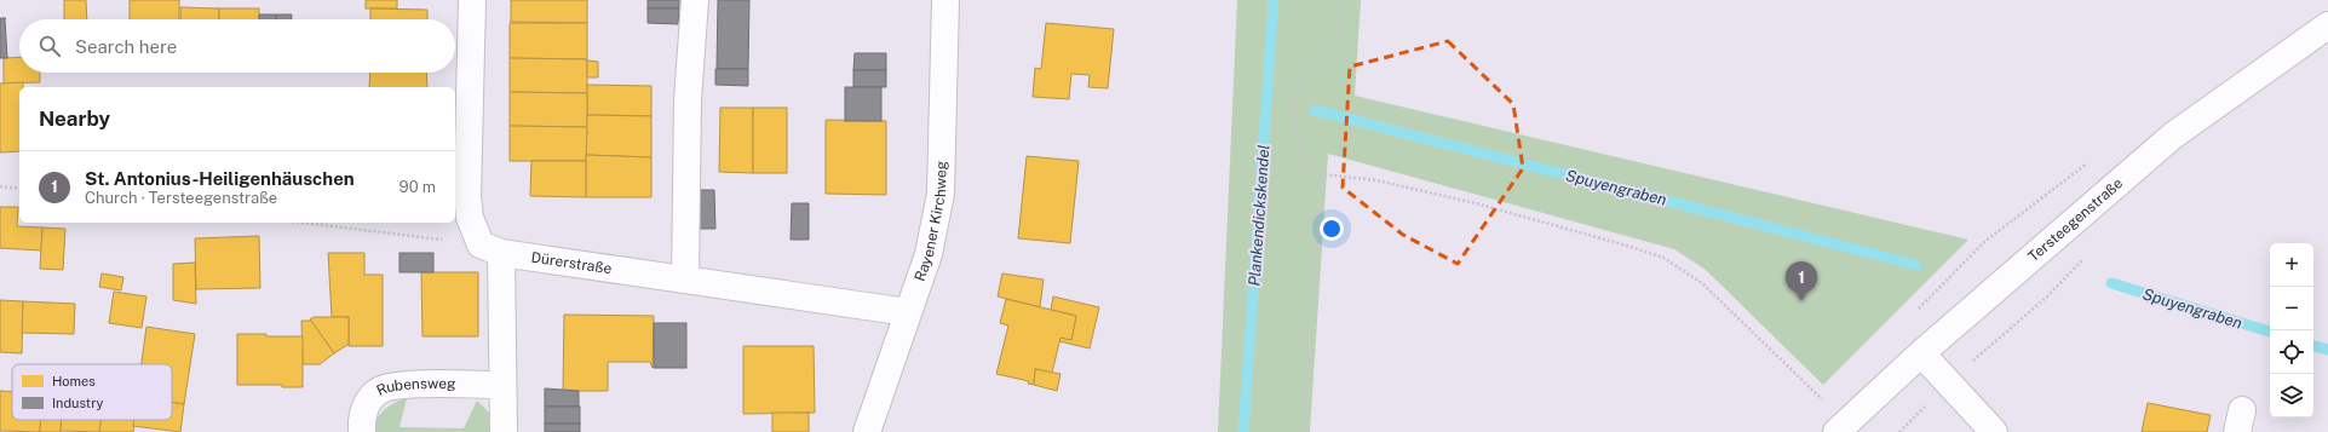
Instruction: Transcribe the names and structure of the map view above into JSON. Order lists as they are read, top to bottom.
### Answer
{
  "streets": {
    "street": [
      "Rayener Kirchweg",
      "Tersteegenstraße",
      "Dürerstraße",
      "Rubensweg"
    ]
  },
  "crossings": [
    ["Rayener Kirchweg", "Dürerstraße"]
  ],
  "water": ["Spuyengraben", "Plankendickskendel"],
  "legend": ["Homes", "Industry"],
  "page": {
    "search": "Search here",
    "heading": "Nearby",
    "list": [
      {
        "mark": "1",
        "name": "St. Antonius-Heiligenhäuschen",
        "note": "Church · Tersteegenstraße",
        "value": "90 m"
      }
    ],
    "map_buttons": ["+", "−"],
    "pins": "1"
  }
}
